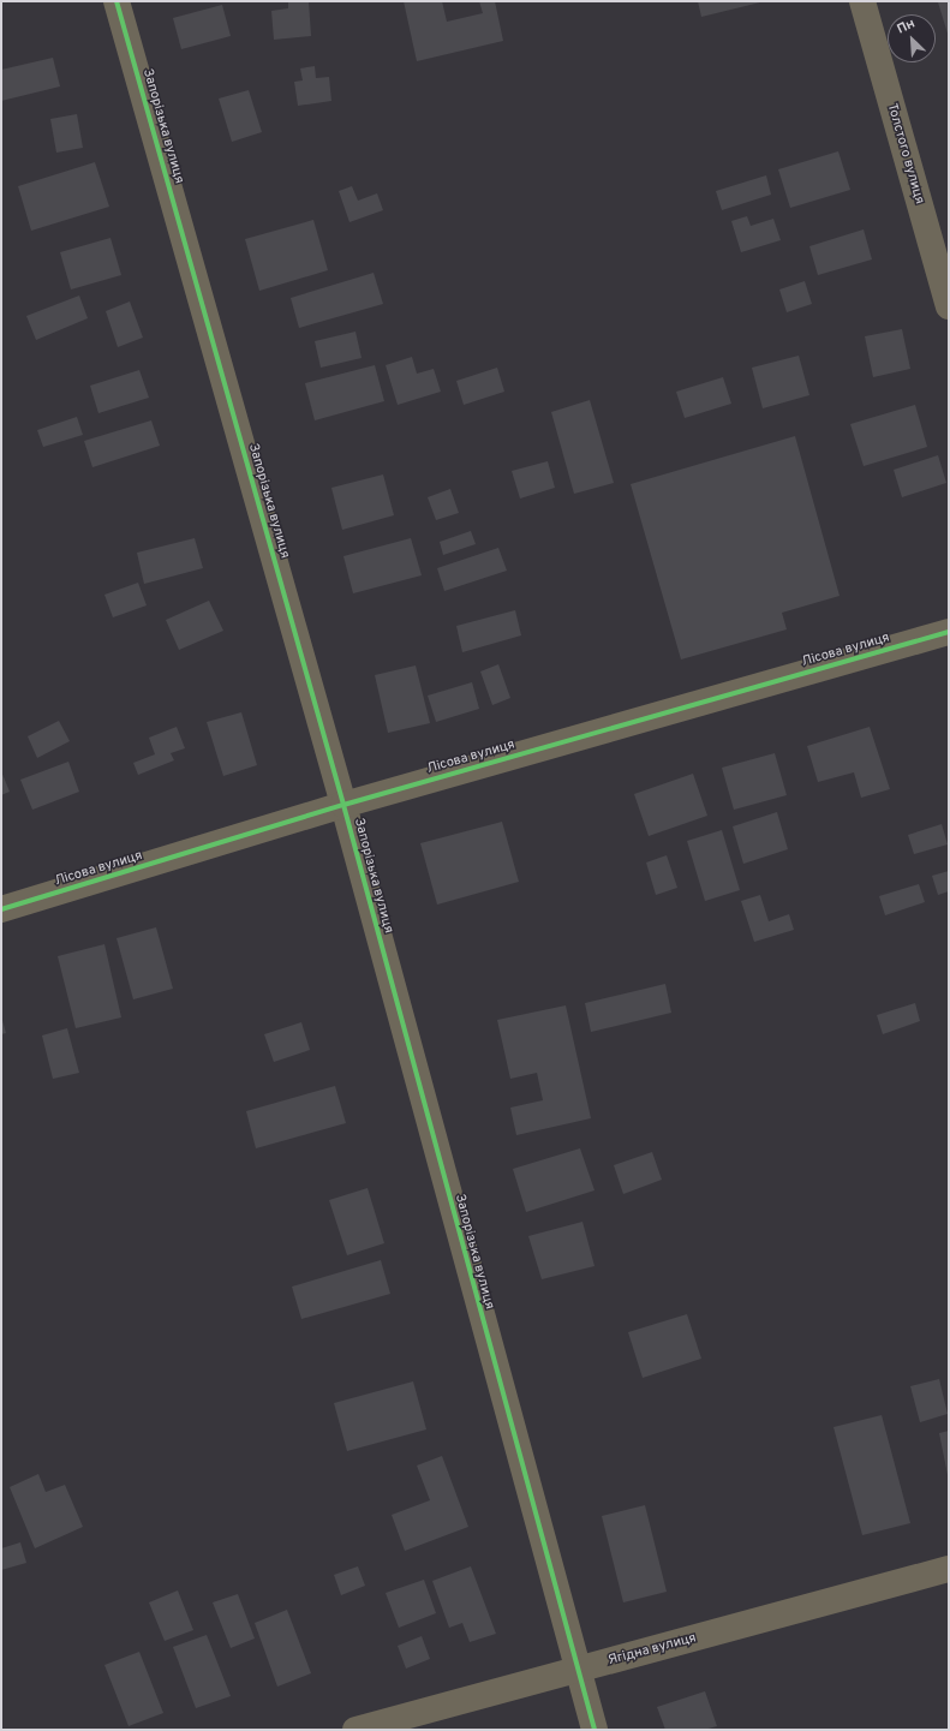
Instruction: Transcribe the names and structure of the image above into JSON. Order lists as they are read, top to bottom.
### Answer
{
  "streets": {
    "street": [
      "Запорізька вулиця",
      "Толстого вулиця",
      "Лісова вулиця",
      "Ягідна вулиця"
    ]
  },
  "crossings": [
    ["Запорізька вулиця", "Лісова вулиця"],
    ["Запорізька вулиця", "Ягідна вулиця"]
  ],
  "north": "top left"
}
